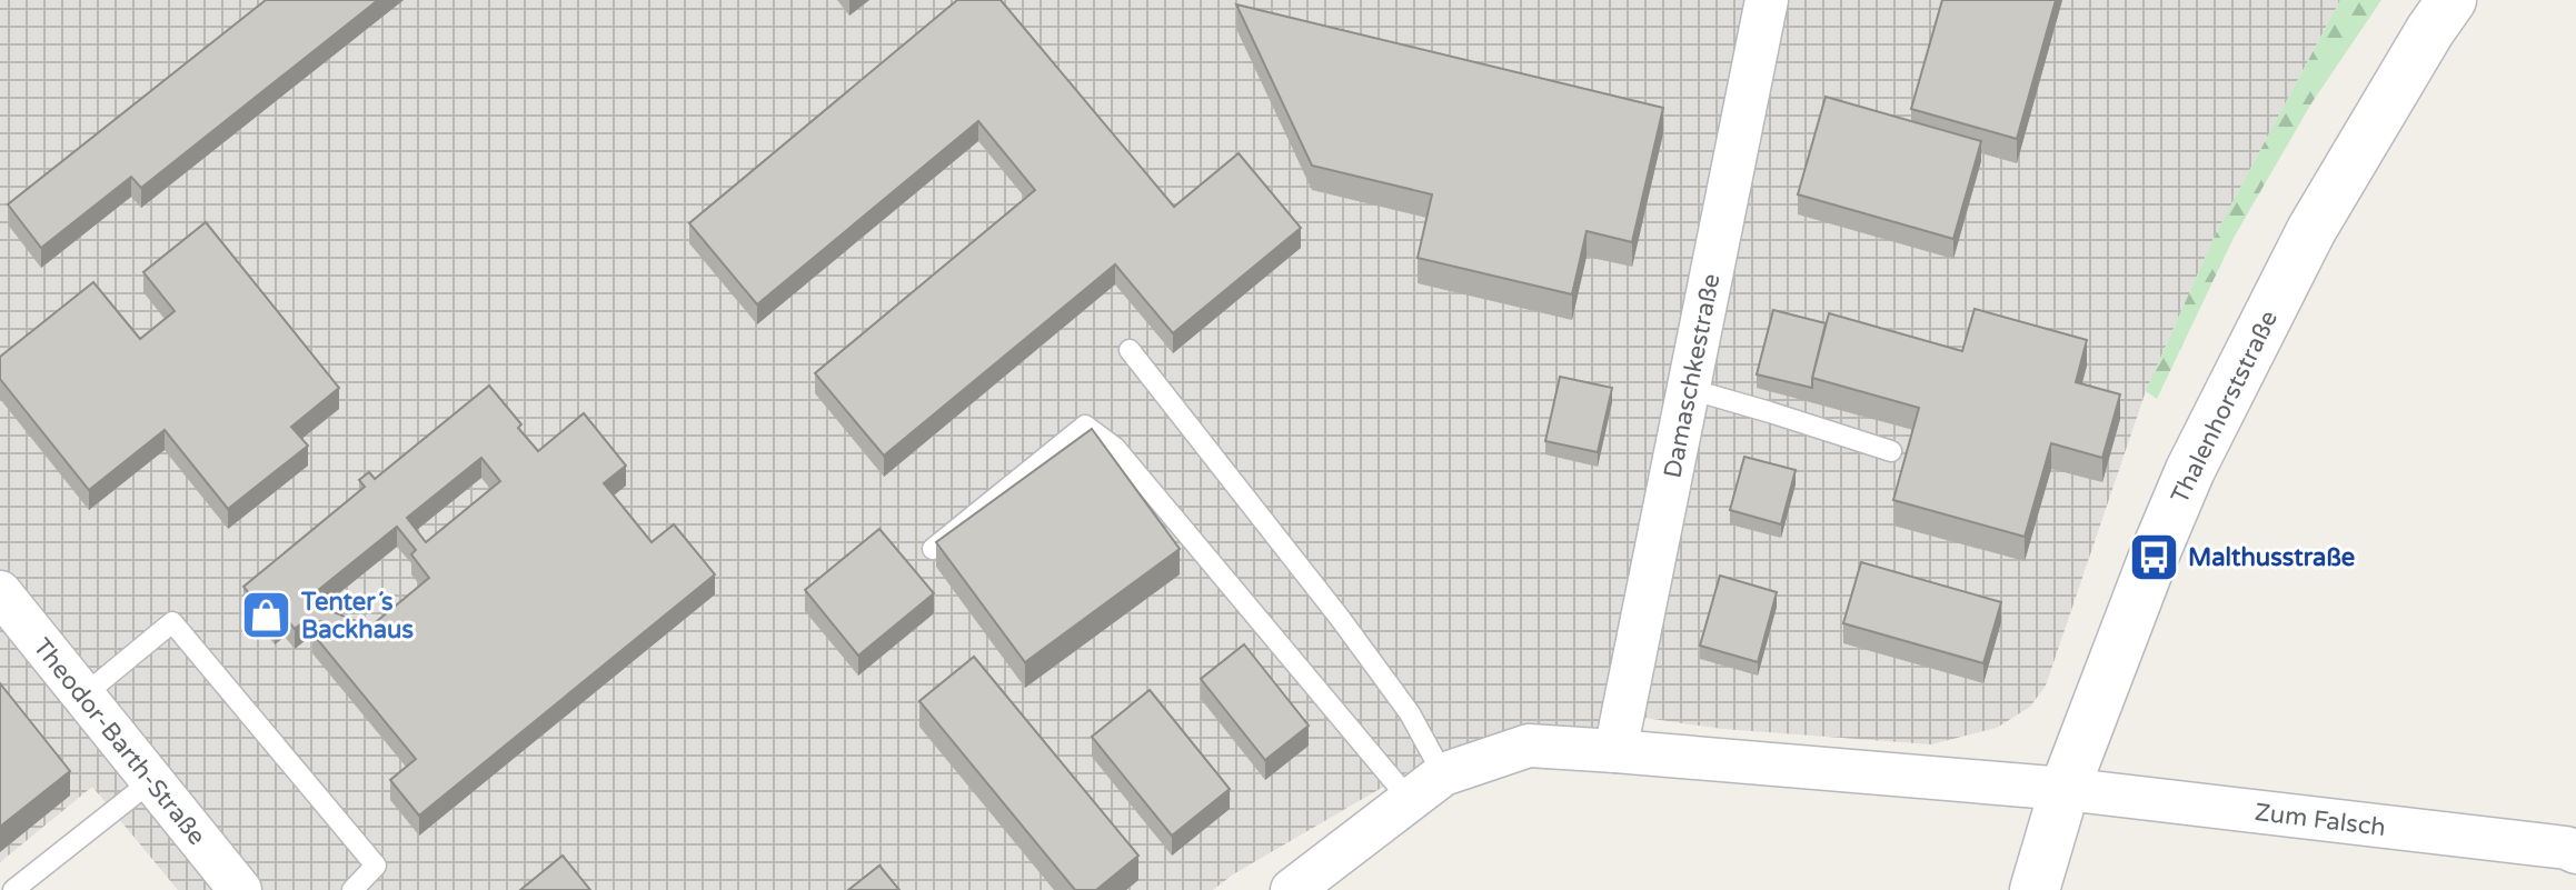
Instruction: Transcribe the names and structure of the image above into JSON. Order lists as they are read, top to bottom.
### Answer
{
  "streets": {
    "main road": ["Thalenhorststraße"],
    "street": ["Damaschkestraße", "Theodor-Barth-Straße", "Zum Falsch"]
  },
  "crossings": [
    ["Thalenhorststraße", "Zum Falsch"]
  ],
  "places": {
    "bus stop": ["Malthusstraße"],
    "shop": ["Tenter´s Backhaus"]
  }
}
